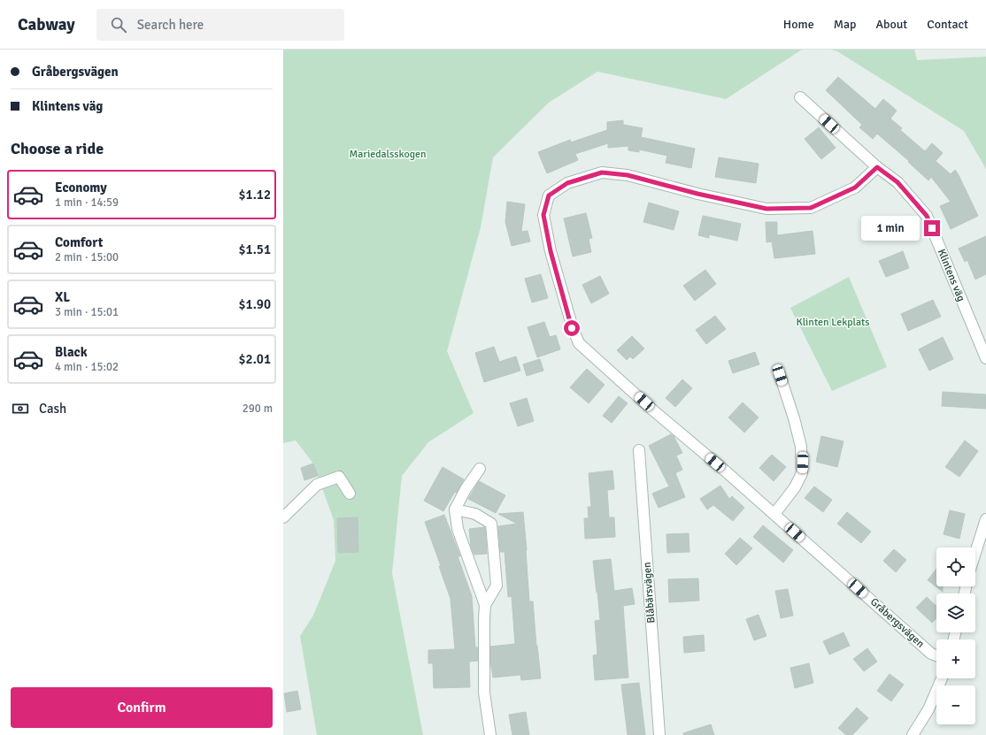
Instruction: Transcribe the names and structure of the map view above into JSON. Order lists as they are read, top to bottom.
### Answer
{
  "streets": {
    "street": ["Klintens väg", "Blåbärsvägen", "Gråbergsvägen"]
  },
  "crossings": [
    ["Klintens väg", "Gråbergsvägen"]
  ],
  "parks": ["Mariedalsskogen", "Klinten Lekplats"],
  "page": {
    "header": "Cabway",
    "search": "Search here",
    "nav": [
      "Home",
      "Map",
      "About",
      "Contact"
    ],
    "banner": ["Gråbergsvägen", "Klintens väg"],
    "heading": "Choose a ride",
    "list": [
      {
        "name": "Economy",
        "note": "1 min · 14:59",
        "value": "$1.12"
      },
      {
        "name": "Comfort",
        "note": "2 min · 15:00",
        "value": "$1.51"
      },
      {
        "name": "XL",
        "note": "3 min · 15:01",
        "value": "$1.90"
      },
      {
        "name": "Black",
        "note": "4 min · 15:02",
        "value": "$2.01"
      }
    ],
    "bubble": "1 min",
    "pay": ["Cash", "290 m"],
    "map_buttons": ["+", "−"],
    "buttons": "Confirm"
  }
}
